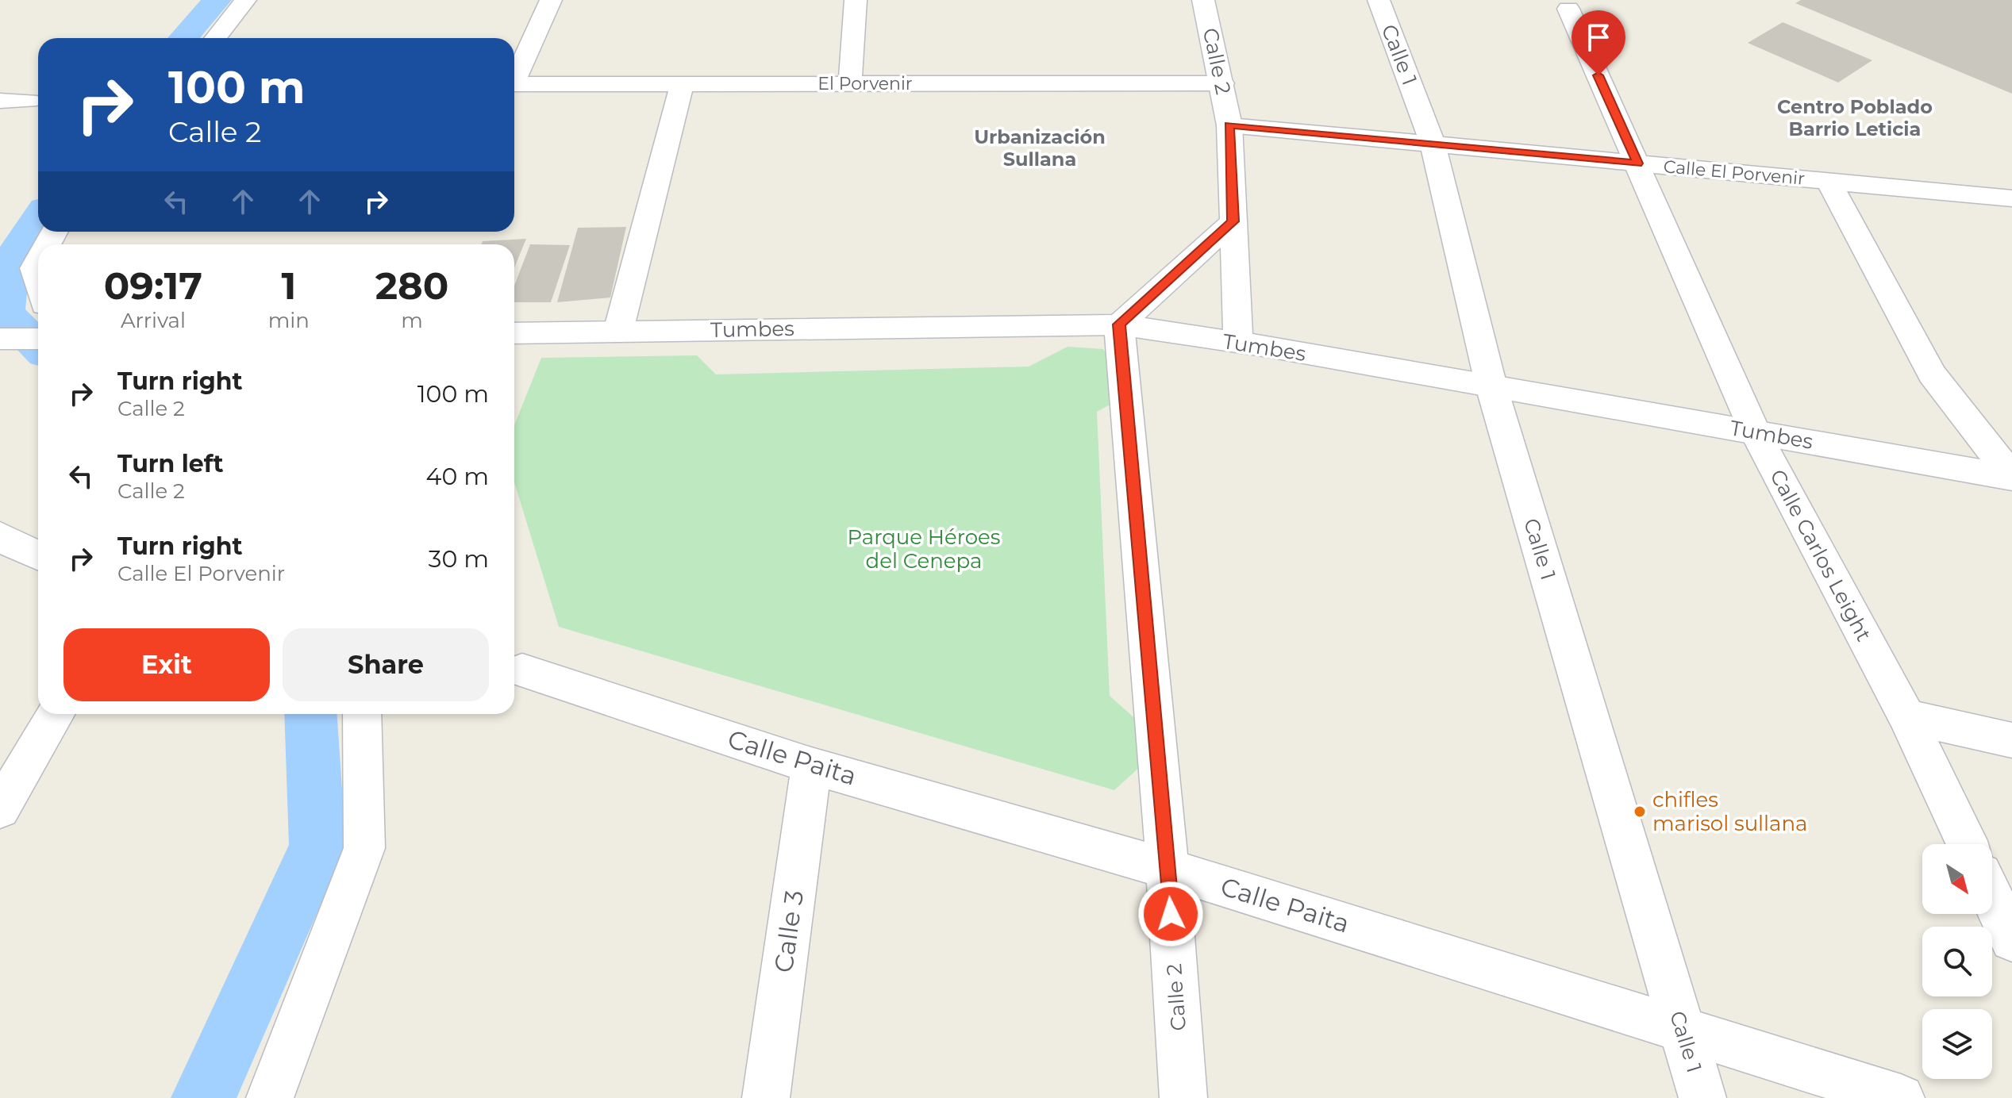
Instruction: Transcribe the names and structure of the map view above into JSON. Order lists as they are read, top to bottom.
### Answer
{
  "streets": {
    "street": [
      "Calle 1",
      "Calle 2",
      "El Porvenir",
      "Calle El Porvenir",
      "Tumbes",
      "Calle Carlos Leight",
      "Calle Paita",
      "Calle 3"
    ]
  },
  "crossings": [
    ["Calle 1", "Calle El Porvenir"],
    ["Calle 1", "Tumbes"],
    ["Calle 1", "Calle Paita"],
    ["Calle 2", "El Porvenir"],
    ["Calle 2", "Calle El Porvenir"],
    ["Calle 2", "Tumbes"],
    ["Calle 2", "Calle Paita"],
    ["Calle El Porvenir", "Calle Carlos Leight"],
    ["Tumbes", "Calle Carlos Leight"],
    ["Calle Paita", "Calle 3"]
  ],
  "districts": ["Centro Poblado Barrio Leticia", "Urbanización Sullana"],
  "parks": ["Parque Héroes del Cenepa"],
  "places": ["chifles marisol sullana"],
  "north": "bottom right",
  "page": {
    "turn": ["100 m", "Calle 2"],
    "eta": [
      "09:17",
      "Arrival",
      "1",
      "min",
      "280",
      "m"
    ],
    "list": [
      {
        "name": "Turn right",
        "note": "Calle 2",
        "value": "100 m"
      },
      {
        "name": "Turn left",
        "note": "Calle 2",
        "value": "40 m"
      },
      {
        "name": "Turn right",
        "note": "Calle El Porvenir",
        "value": "30 m"
      }
    ],
    "buttons": ["Exit", "Share"]
  }
}
